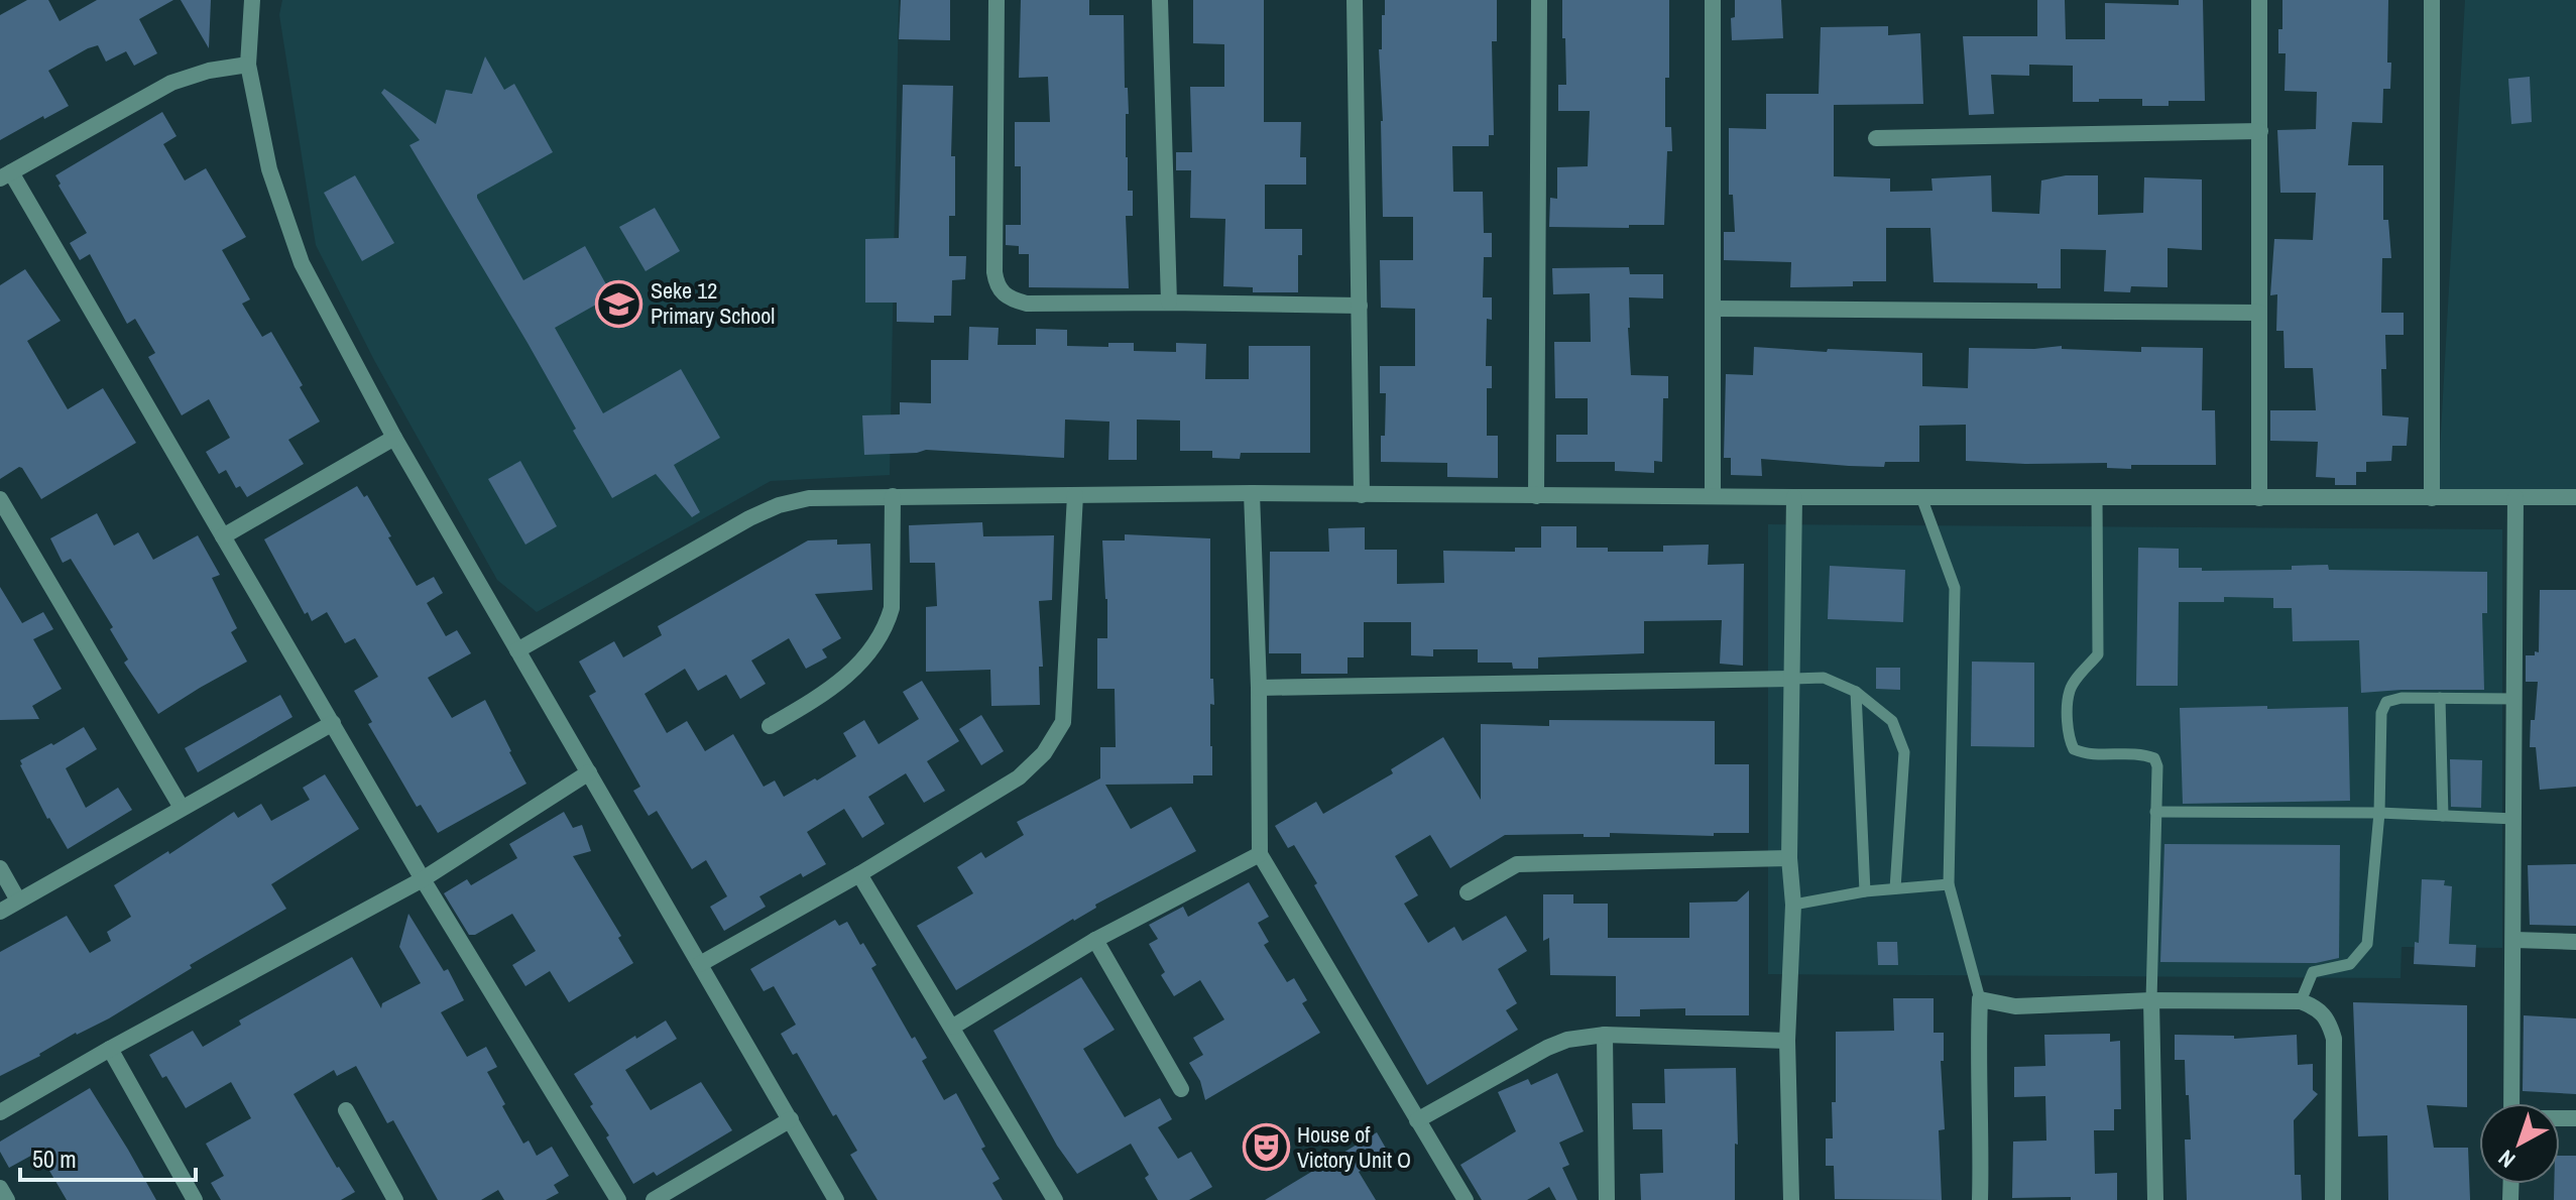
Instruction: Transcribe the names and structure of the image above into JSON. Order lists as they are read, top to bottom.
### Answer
{
  "places": {
    "school or university": ["Seke 12 Primary School"],
    "theatre": ["House of Victory Unit O"]
  },
  "scale_bar": "50 m",
  "north": "bottom left"
}
